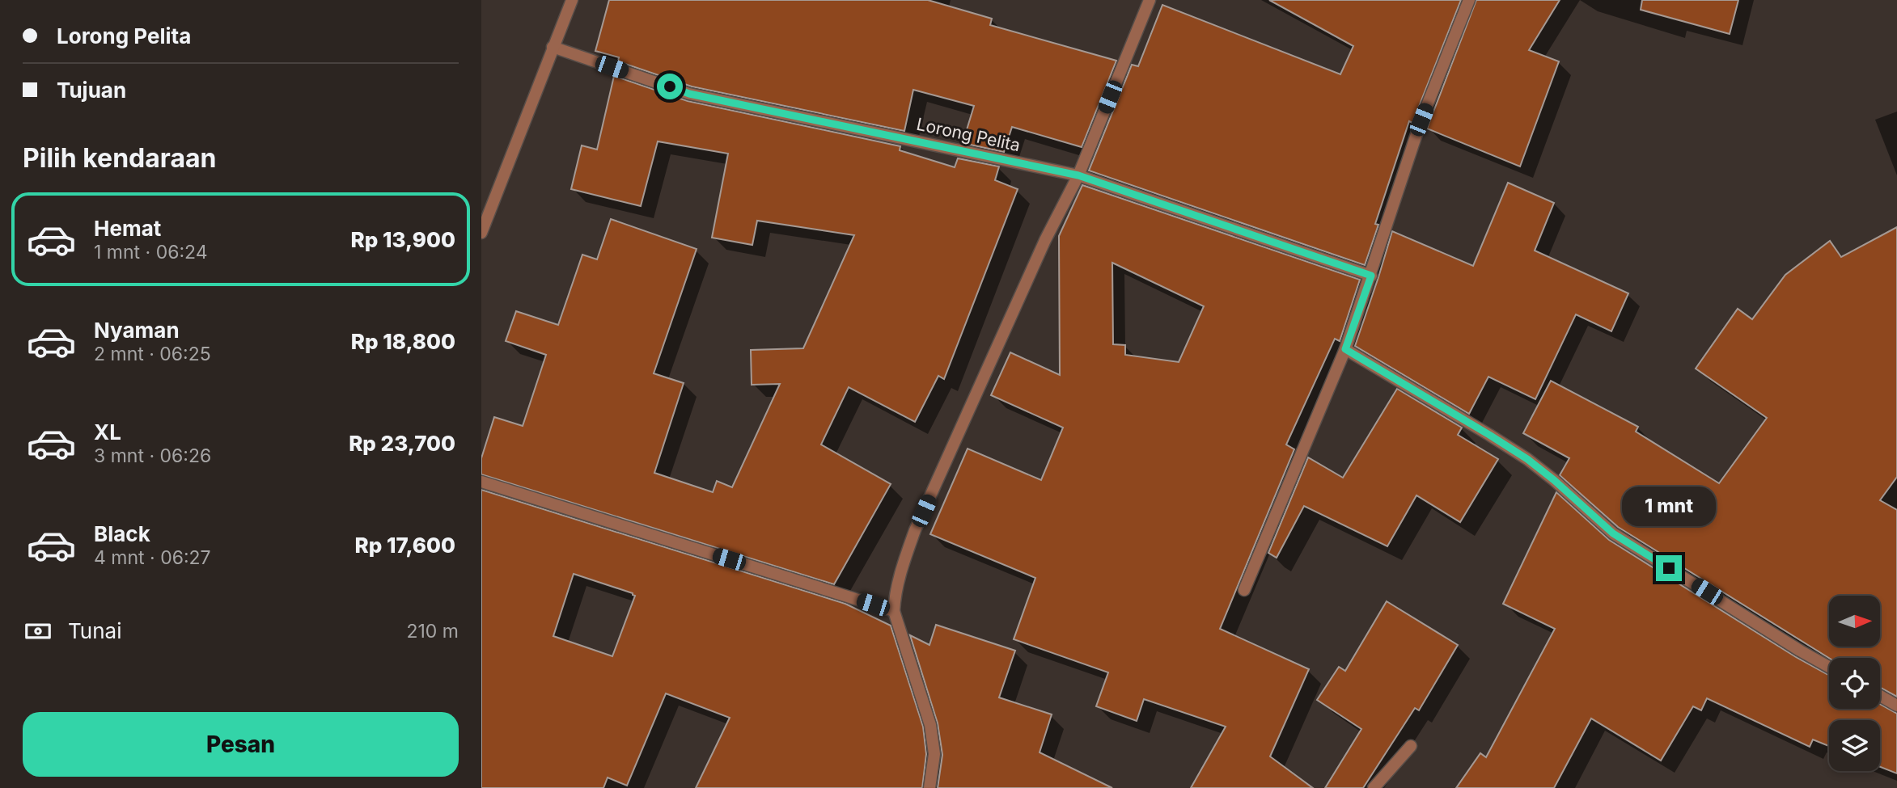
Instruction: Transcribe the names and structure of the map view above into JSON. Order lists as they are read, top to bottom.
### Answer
{
  "streets": {
    "street": ["Lorong Pelita"]
  },
  "north": "right",
  "page": {
    "banner": ["Lorong Pelita", "Tujuan"],
    "heading": "Pilih kendaraan",
    "list": [
      {
        "name": "Hemat",
        "note": "1 mnt · 06:24",
        "value": "Rp 13,900"
      },
      {
        "name": "Nyaman",
        "note": "2 mnt · 06:25",
        "value": "Rp 18,800"
      },
      {
        "name": "XL",
        "note": "3 mnt · 06:26",
        "value": "Rp 23,700"
      },
      {
        "name": "Black",
        "note": "4 mnt · 06:27",
        "value": "Rp 17,600"
      }
    ],
    "bubble": "1 mnt",
    "pay": ["Tunai", "210 m"],
    "buttons": "Pesan"
  }
}
